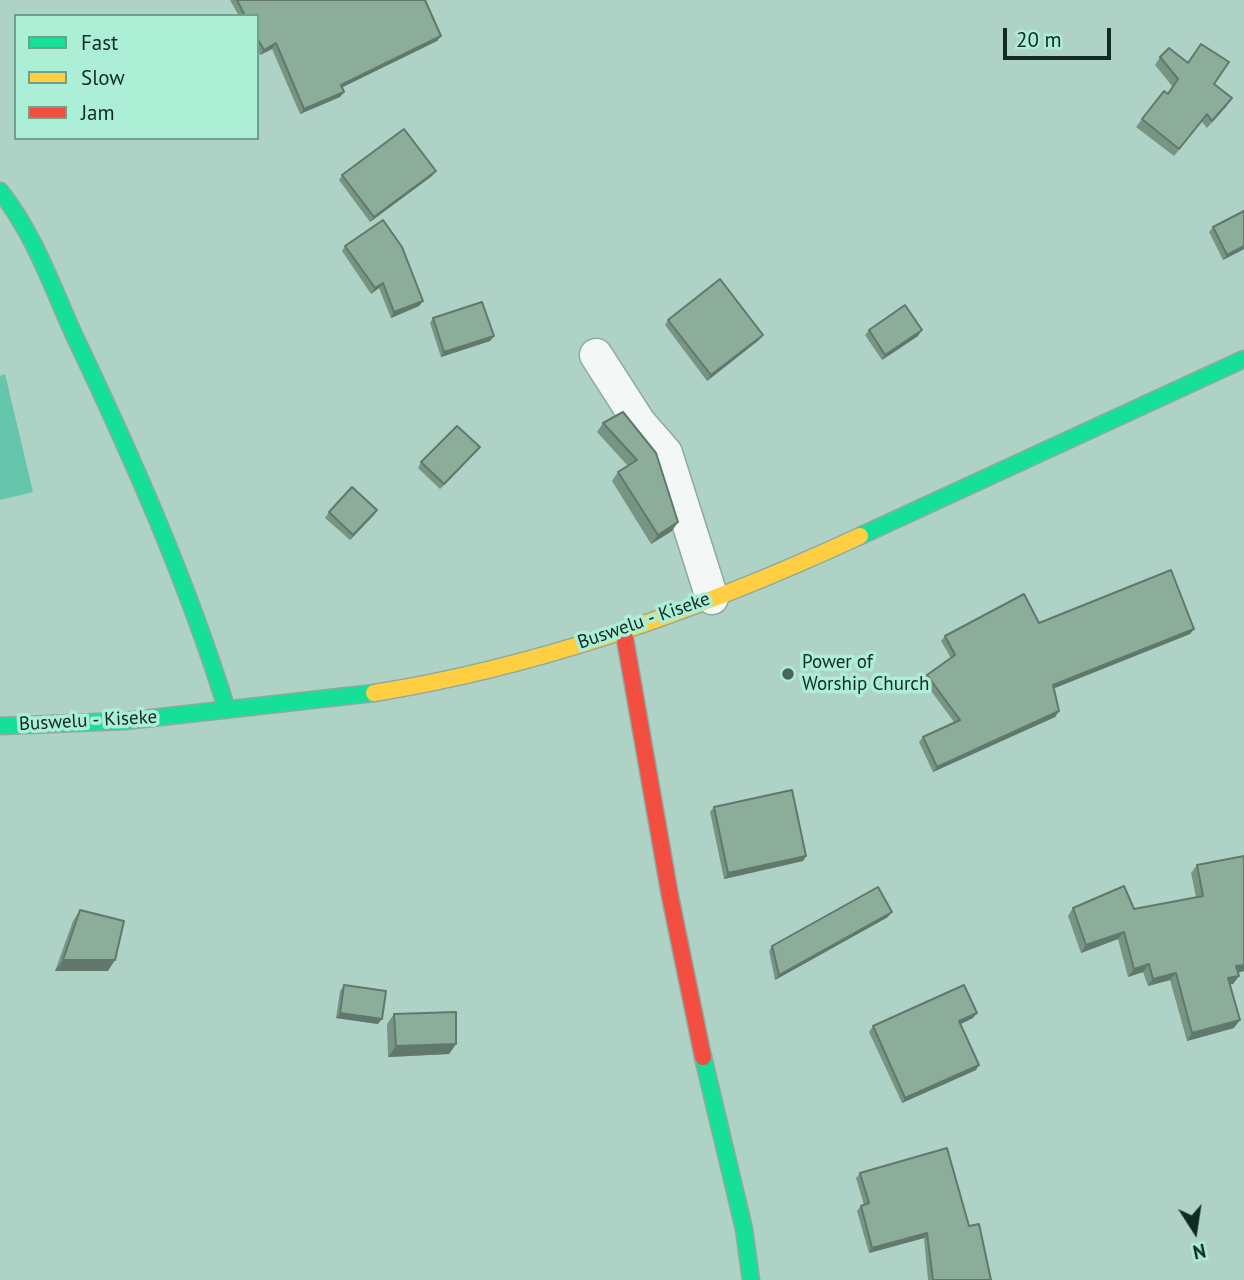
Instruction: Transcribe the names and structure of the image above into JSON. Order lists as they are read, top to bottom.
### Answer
{
  "streets": {
    "main road": ["Buswelu - Kiseke"]
  },
  "places": ["Power of Worship Church"],
  "legend": ["Fast", "Slow", "Jam"],
  "scale_bar": "20 m",
  "north": "bottom"
}
